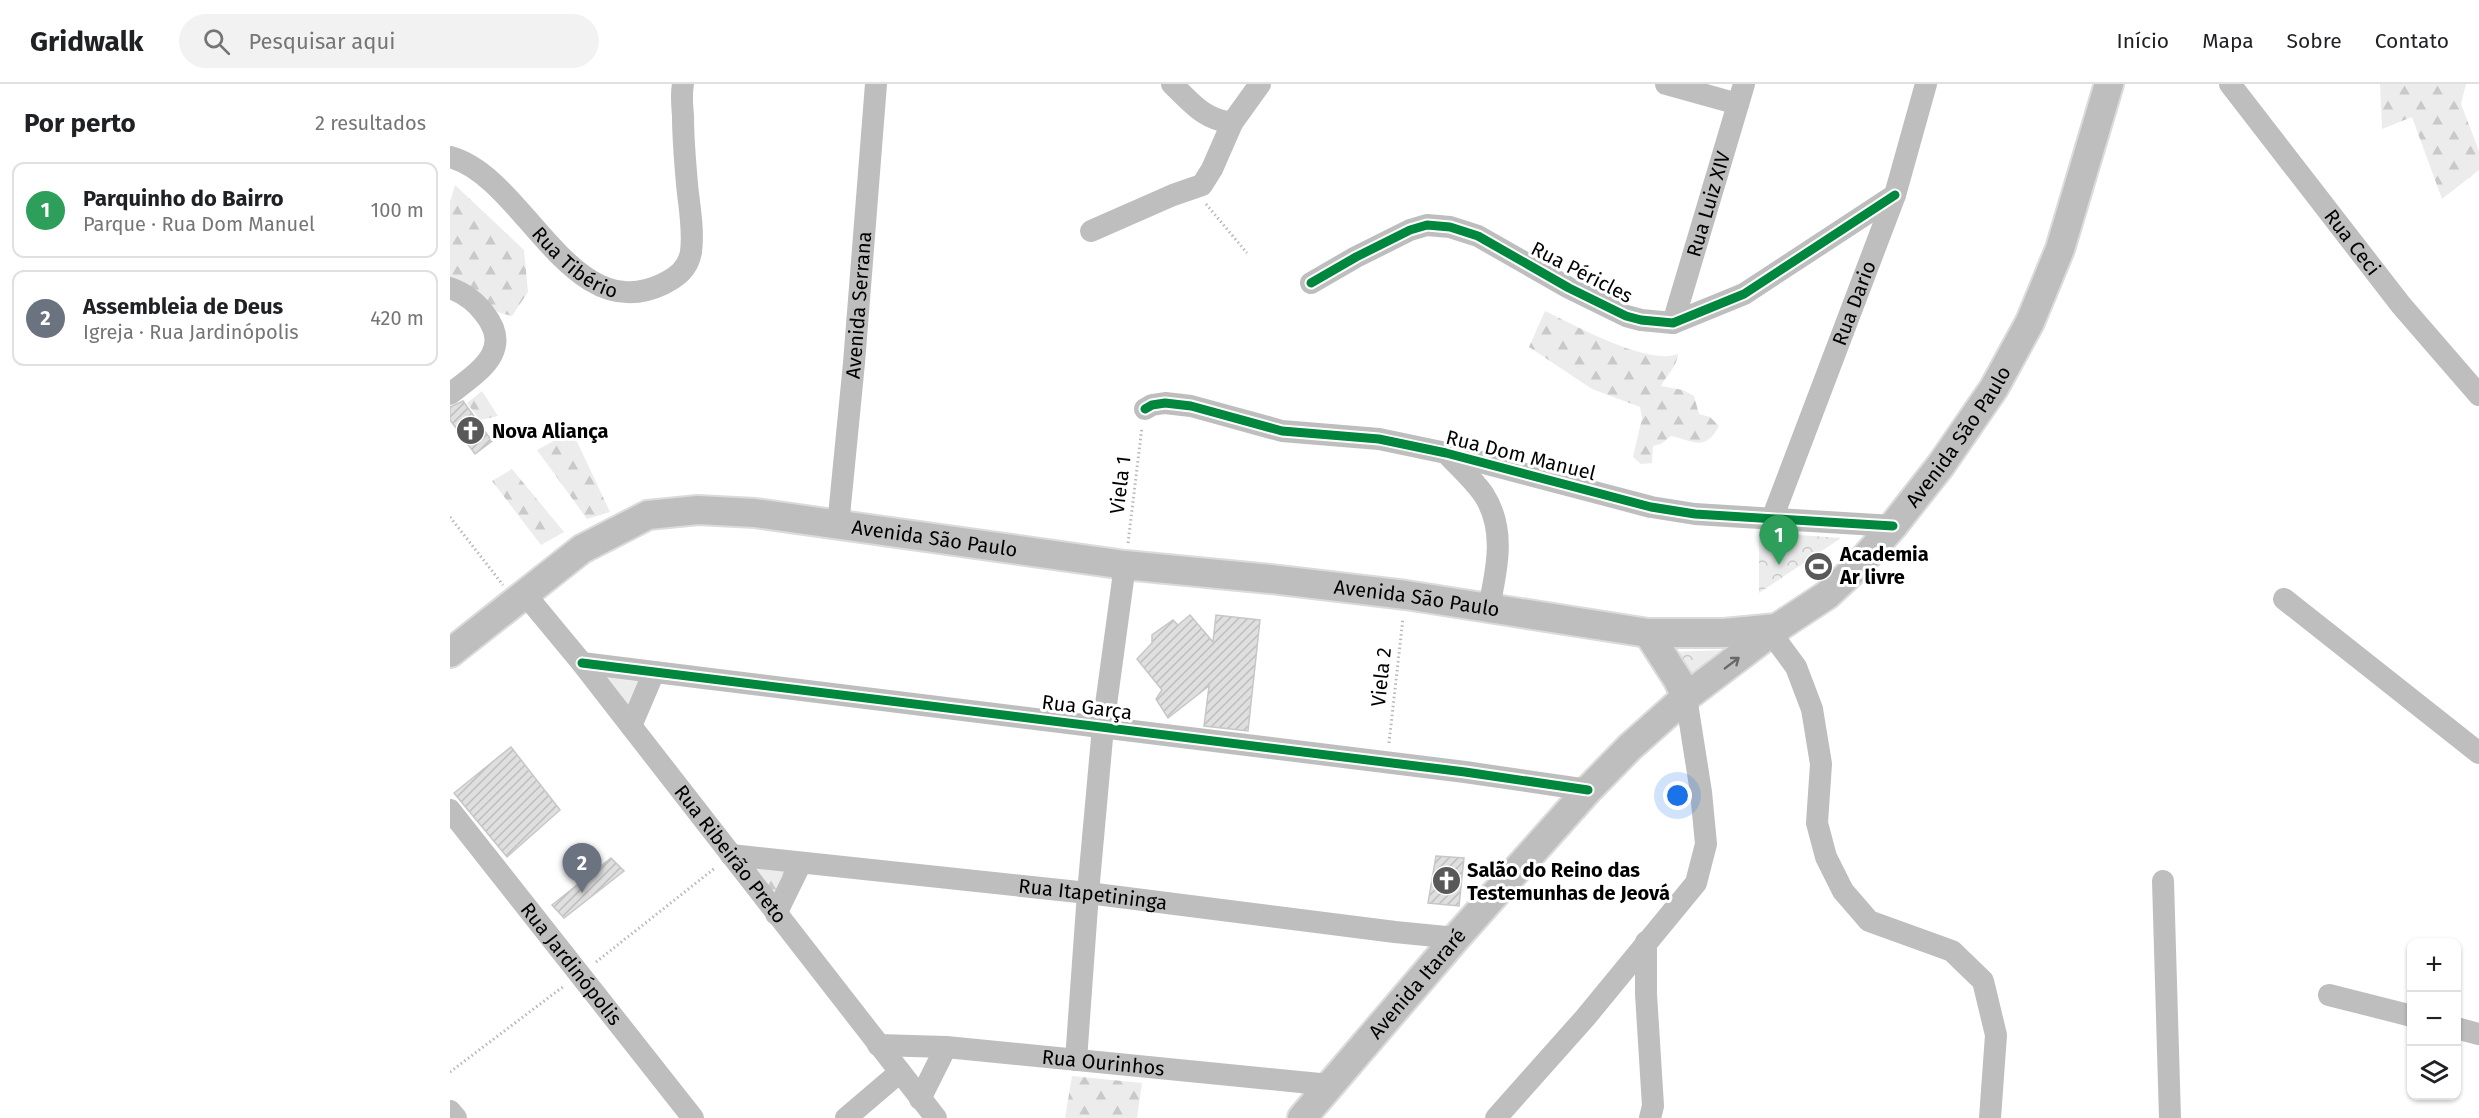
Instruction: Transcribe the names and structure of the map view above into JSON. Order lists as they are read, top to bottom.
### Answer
{
  "streets": {
    "main road": ["Avenida São Paulo", "Avenida Itararé"],
    "street": [
      "Rua Luiz XIV",
      "Rua Ceci",
      "Rua Tibério",
      "Rua Péricles",
      "Rua Dario",
      "Avenida Serrana",
      "Rua Dom Manuel",
      "Rua Garça",
      "Rua Ribeirão Preto",
      "Rua Itapetininga",
      "Rua Jardinópolis",
      "Rua Ourinhos"
    ],
    "path": ["Viela 1", "Viela 2"]
  },
  "crossings": [
    ["Rua Luiz XIV", "Rua Péricles"],
    ["Rua Péricles", "Rua Dario"],
    ["Rua Dario", "Rua Dom Manuel"],
    ["Avenida Serrana", "Avenida São Paulo"],
    ["Avenida São Paulo", "Rua Dom Manuel"],
    ["Avenida São Paulo", "Viela 1"],
    ["Avenida São Paulo", "Viela 2"],
    ["Avenida São Paulo", "Rua Ribeirão Preto"],
    ["Avenida São Paulo", "Avenida Itararé"],
    ["Rua Dom Manuel", "Viela 1"],
    ["Viela 2", "Rua Garça"],
    ["Rua Garça", "Rua Ribeirão Preto"],
    ["Rua Garça", "Avenida Itararé"],
    ["Rua Ribeirão Preto", "Rua Itapetininga"],
    ["Rua Ribeirão Preto", "Rua Ourinhos"],
    ["Rua Itapetininga", "Avenida Itararé"],
    ["Avenida Itararé", "Rua Ourinhos"]
  ],
  "places": {
    "church": ["Nova Aliança", "Salão do Reino das Testemunhas de Jeová"],
    "sports": ["Academia Ar livre"]
  },
  "page": {
    "header": "Gridwalk",
    "search": "Pesquisar aqui",
    "nav": [
      "Início",
      "Mapa",
      "Sobre",
      "Contato"
    ],
    "heading": ["Por perto", "2 resultados"],
    "list": [
      {
        "mark": "1",
        "name": "Parquinho do Bairro",
        "note": "Parque · Rua Dom Manuel",
        "value": "100 m"
      },
      {
        "mark": "2",
        "name": "Assembleia de Deus",
        "note": "Igreja · Rua Jardinópolis",
        "value": "420 m"
      }
    ],
    "pins": ["1", "2"],
    "map_buttons": ["+", "−"]
  }
}
